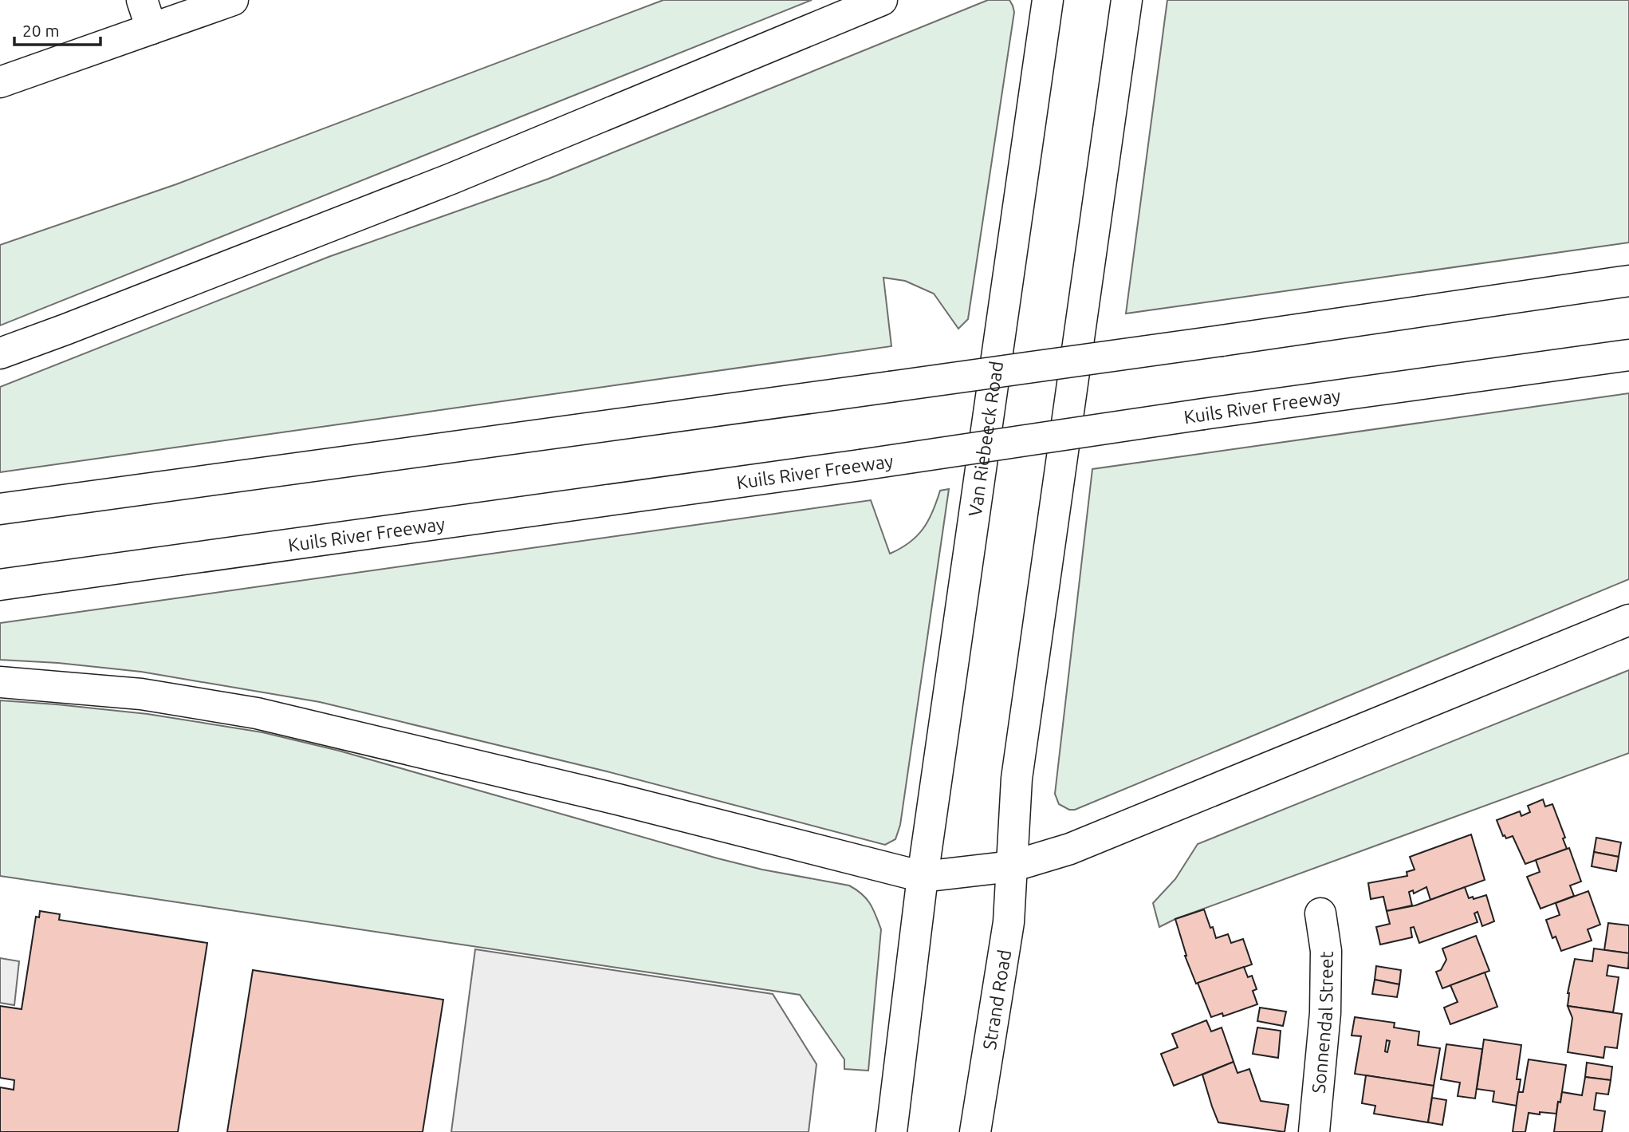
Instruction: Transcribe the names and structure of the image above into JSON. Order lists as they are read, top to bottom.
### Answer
{
  "streets": {
    "main road": [
      "Kuils River Freeway",
      "Van Riebeeck Road",
      "Strand Road",
      "Sonnendal Street"
    ]
  },
  "scale_bar": "20 m"
}
